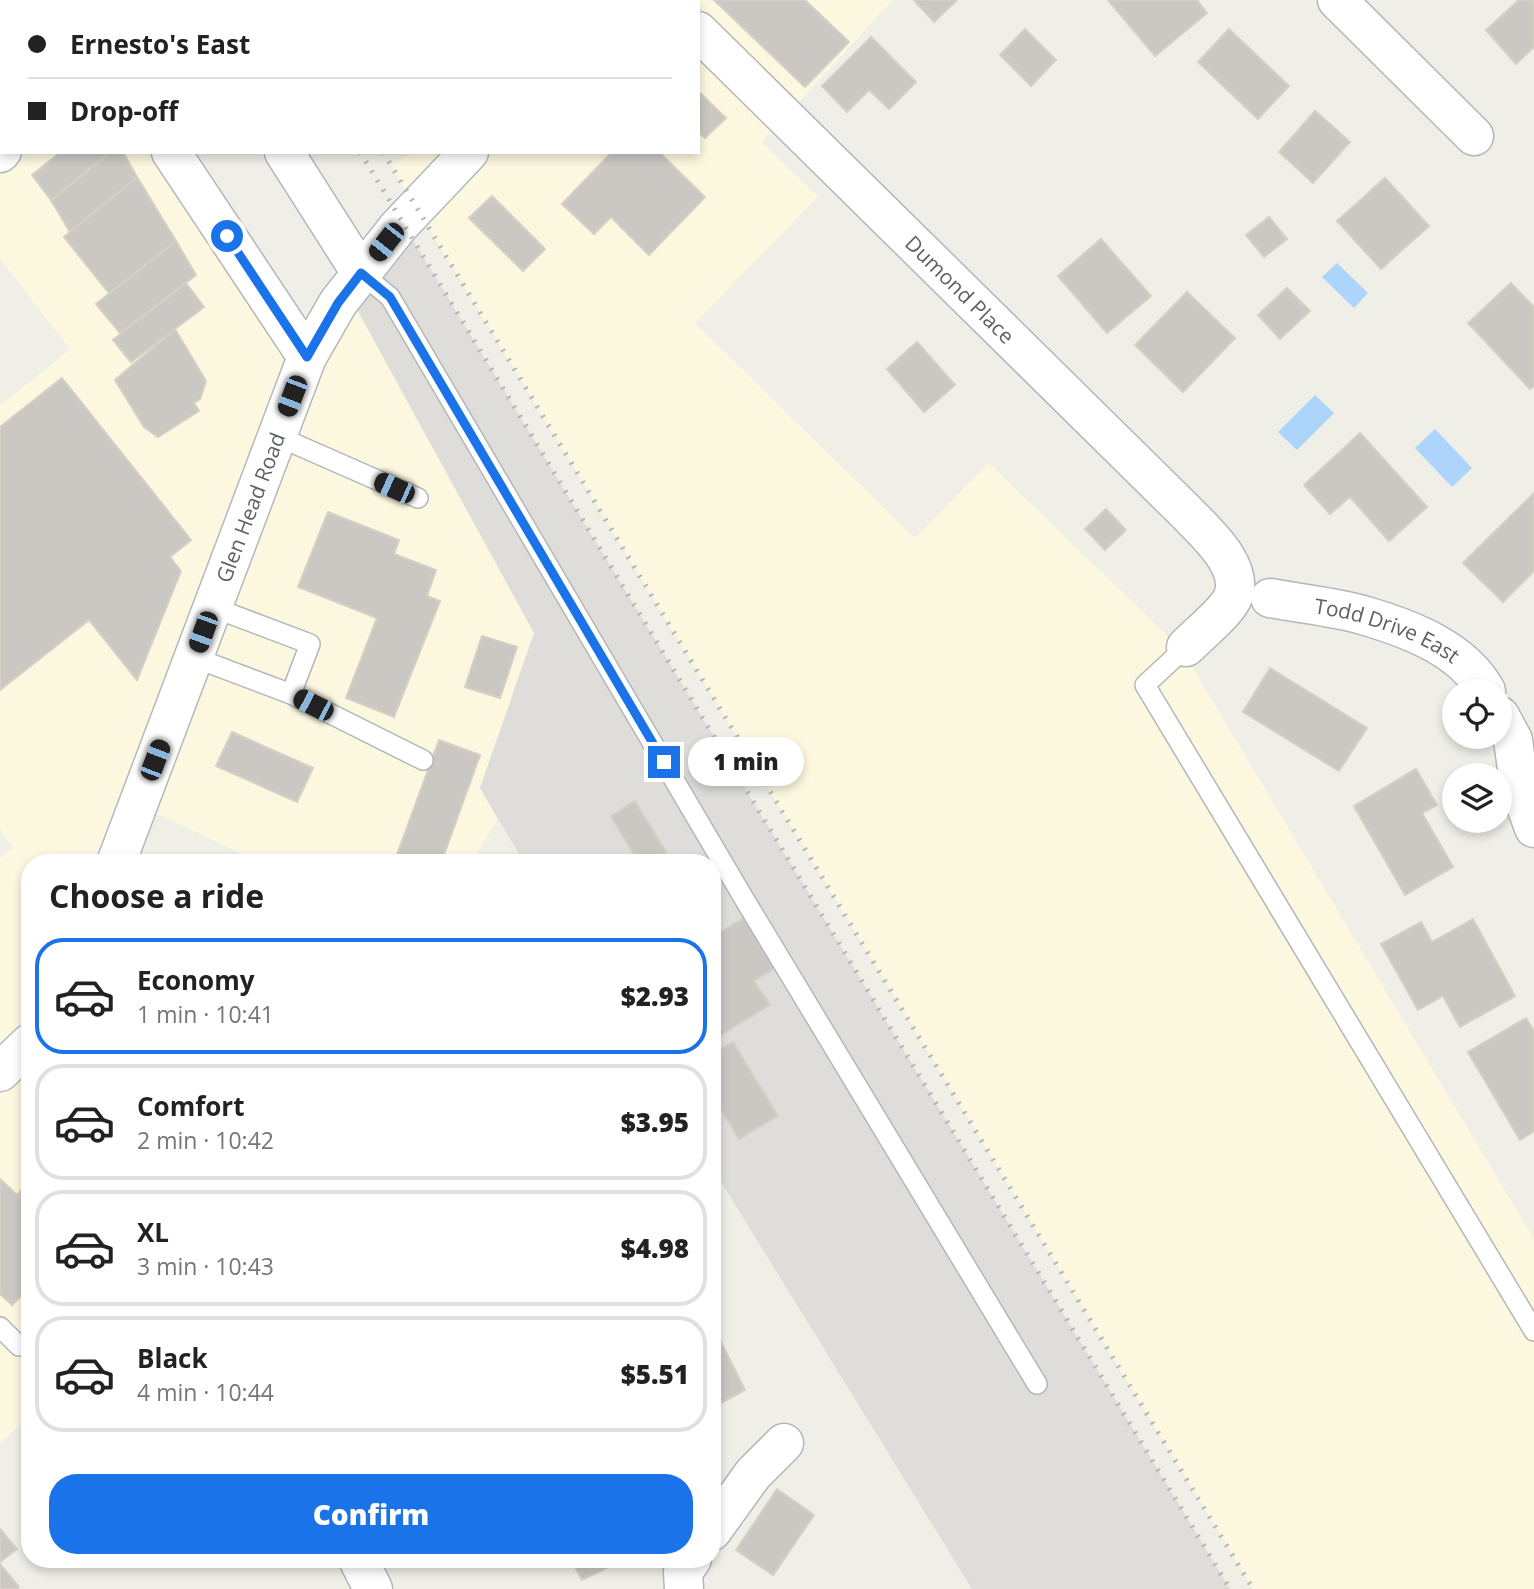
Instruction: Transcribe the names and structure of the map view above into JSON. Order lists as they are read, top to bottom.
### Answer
{
  "streets": {
    "street": ["Dumond Place", "Glen Head Road", "Todd Drive East"]
  },
  "page": {
    "banner": ["Ernesto's East", "Drop-off"],
    "bubble": "1 min",
    "heading": "Choose a ride",
    "list": [
      {
        "name": "Economy",
        "note": "1 min · 10:41",
        "value": "$2.93"
      },
      {
        "name": "Comfort",
        "note": "2 min · 10:42",
        "value": "$3.95"
      },
      {
        "name": "XL",
        "note": "3 min · 10:43",
        "value": "$4.98"
      },
      {
        "name": "Black",
        "note": "4 min · 10:44",
        "value": "$5.51"
      }
    ],
    "buttons": "Confirm"
  }
}
